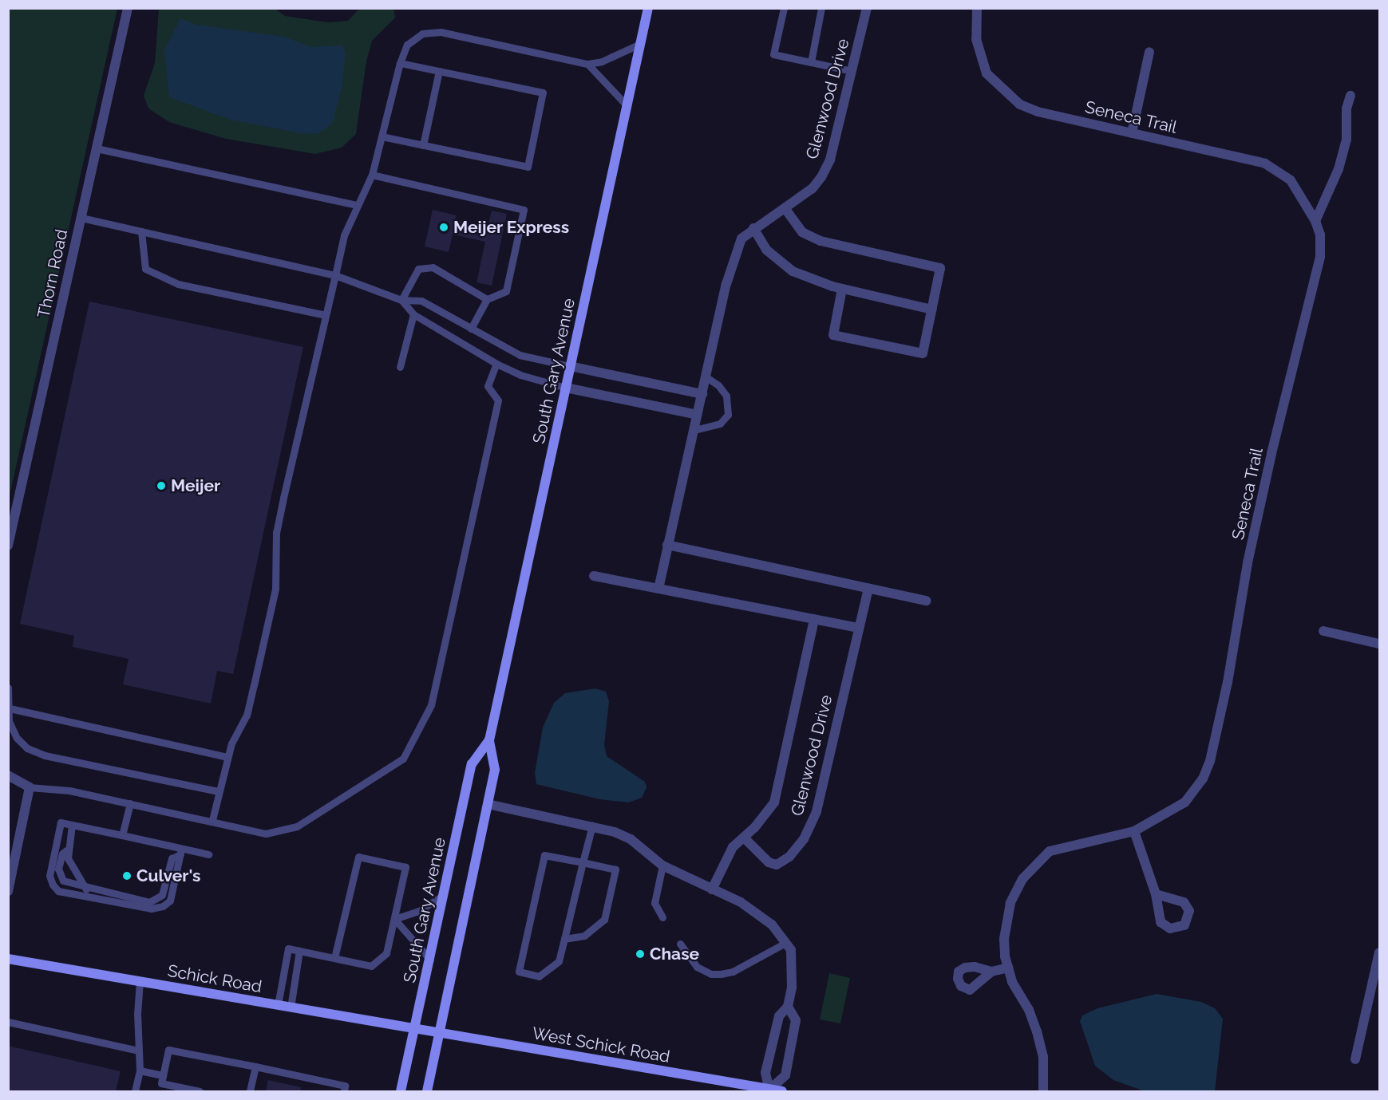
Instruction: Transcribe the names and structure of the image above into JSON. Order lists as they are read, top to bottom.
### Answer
{
  "streets": {
    "main road": ["South Gary Avenue", "Schick Road", "West Schick Road"],
    "street": ["Glenwood Drive", "Seneca Trail", "Thorn Road"]
  },
  "crossings": [
    ["South Gary Avenue", "Schick Road"],
    ["South Gary Avenue", "West Schick Road"],
    ["Schick Road", "West Schick Road"]
  ],
  "places": [
    "Meijer Express",
    "Meijer",
    "Culver's",
    "Chase"
  ]
}
